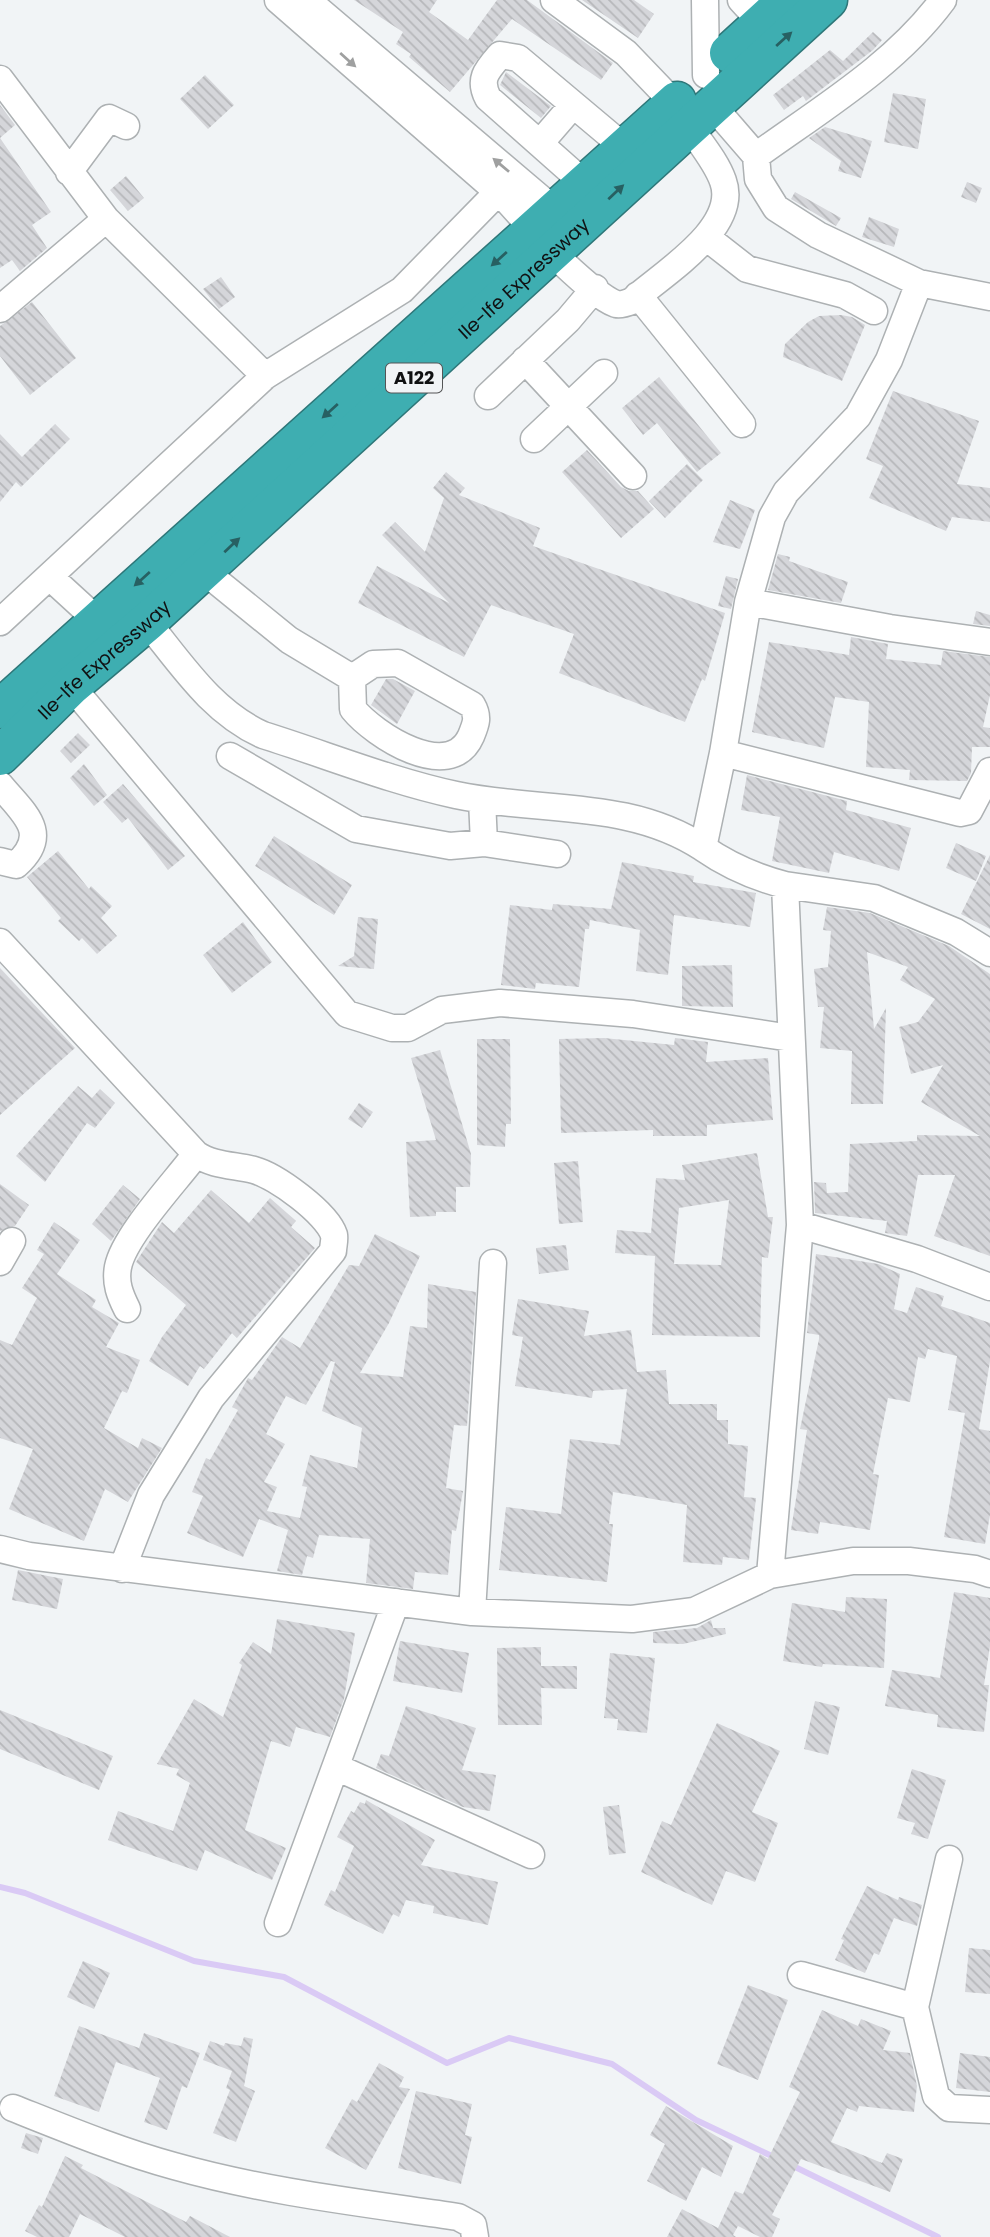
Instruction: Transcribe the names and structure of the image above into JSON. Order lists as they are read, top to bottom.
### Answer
{
  "streets": {
    "highway": ["Ile-Ife Expressway", "A122"]
  }
}
